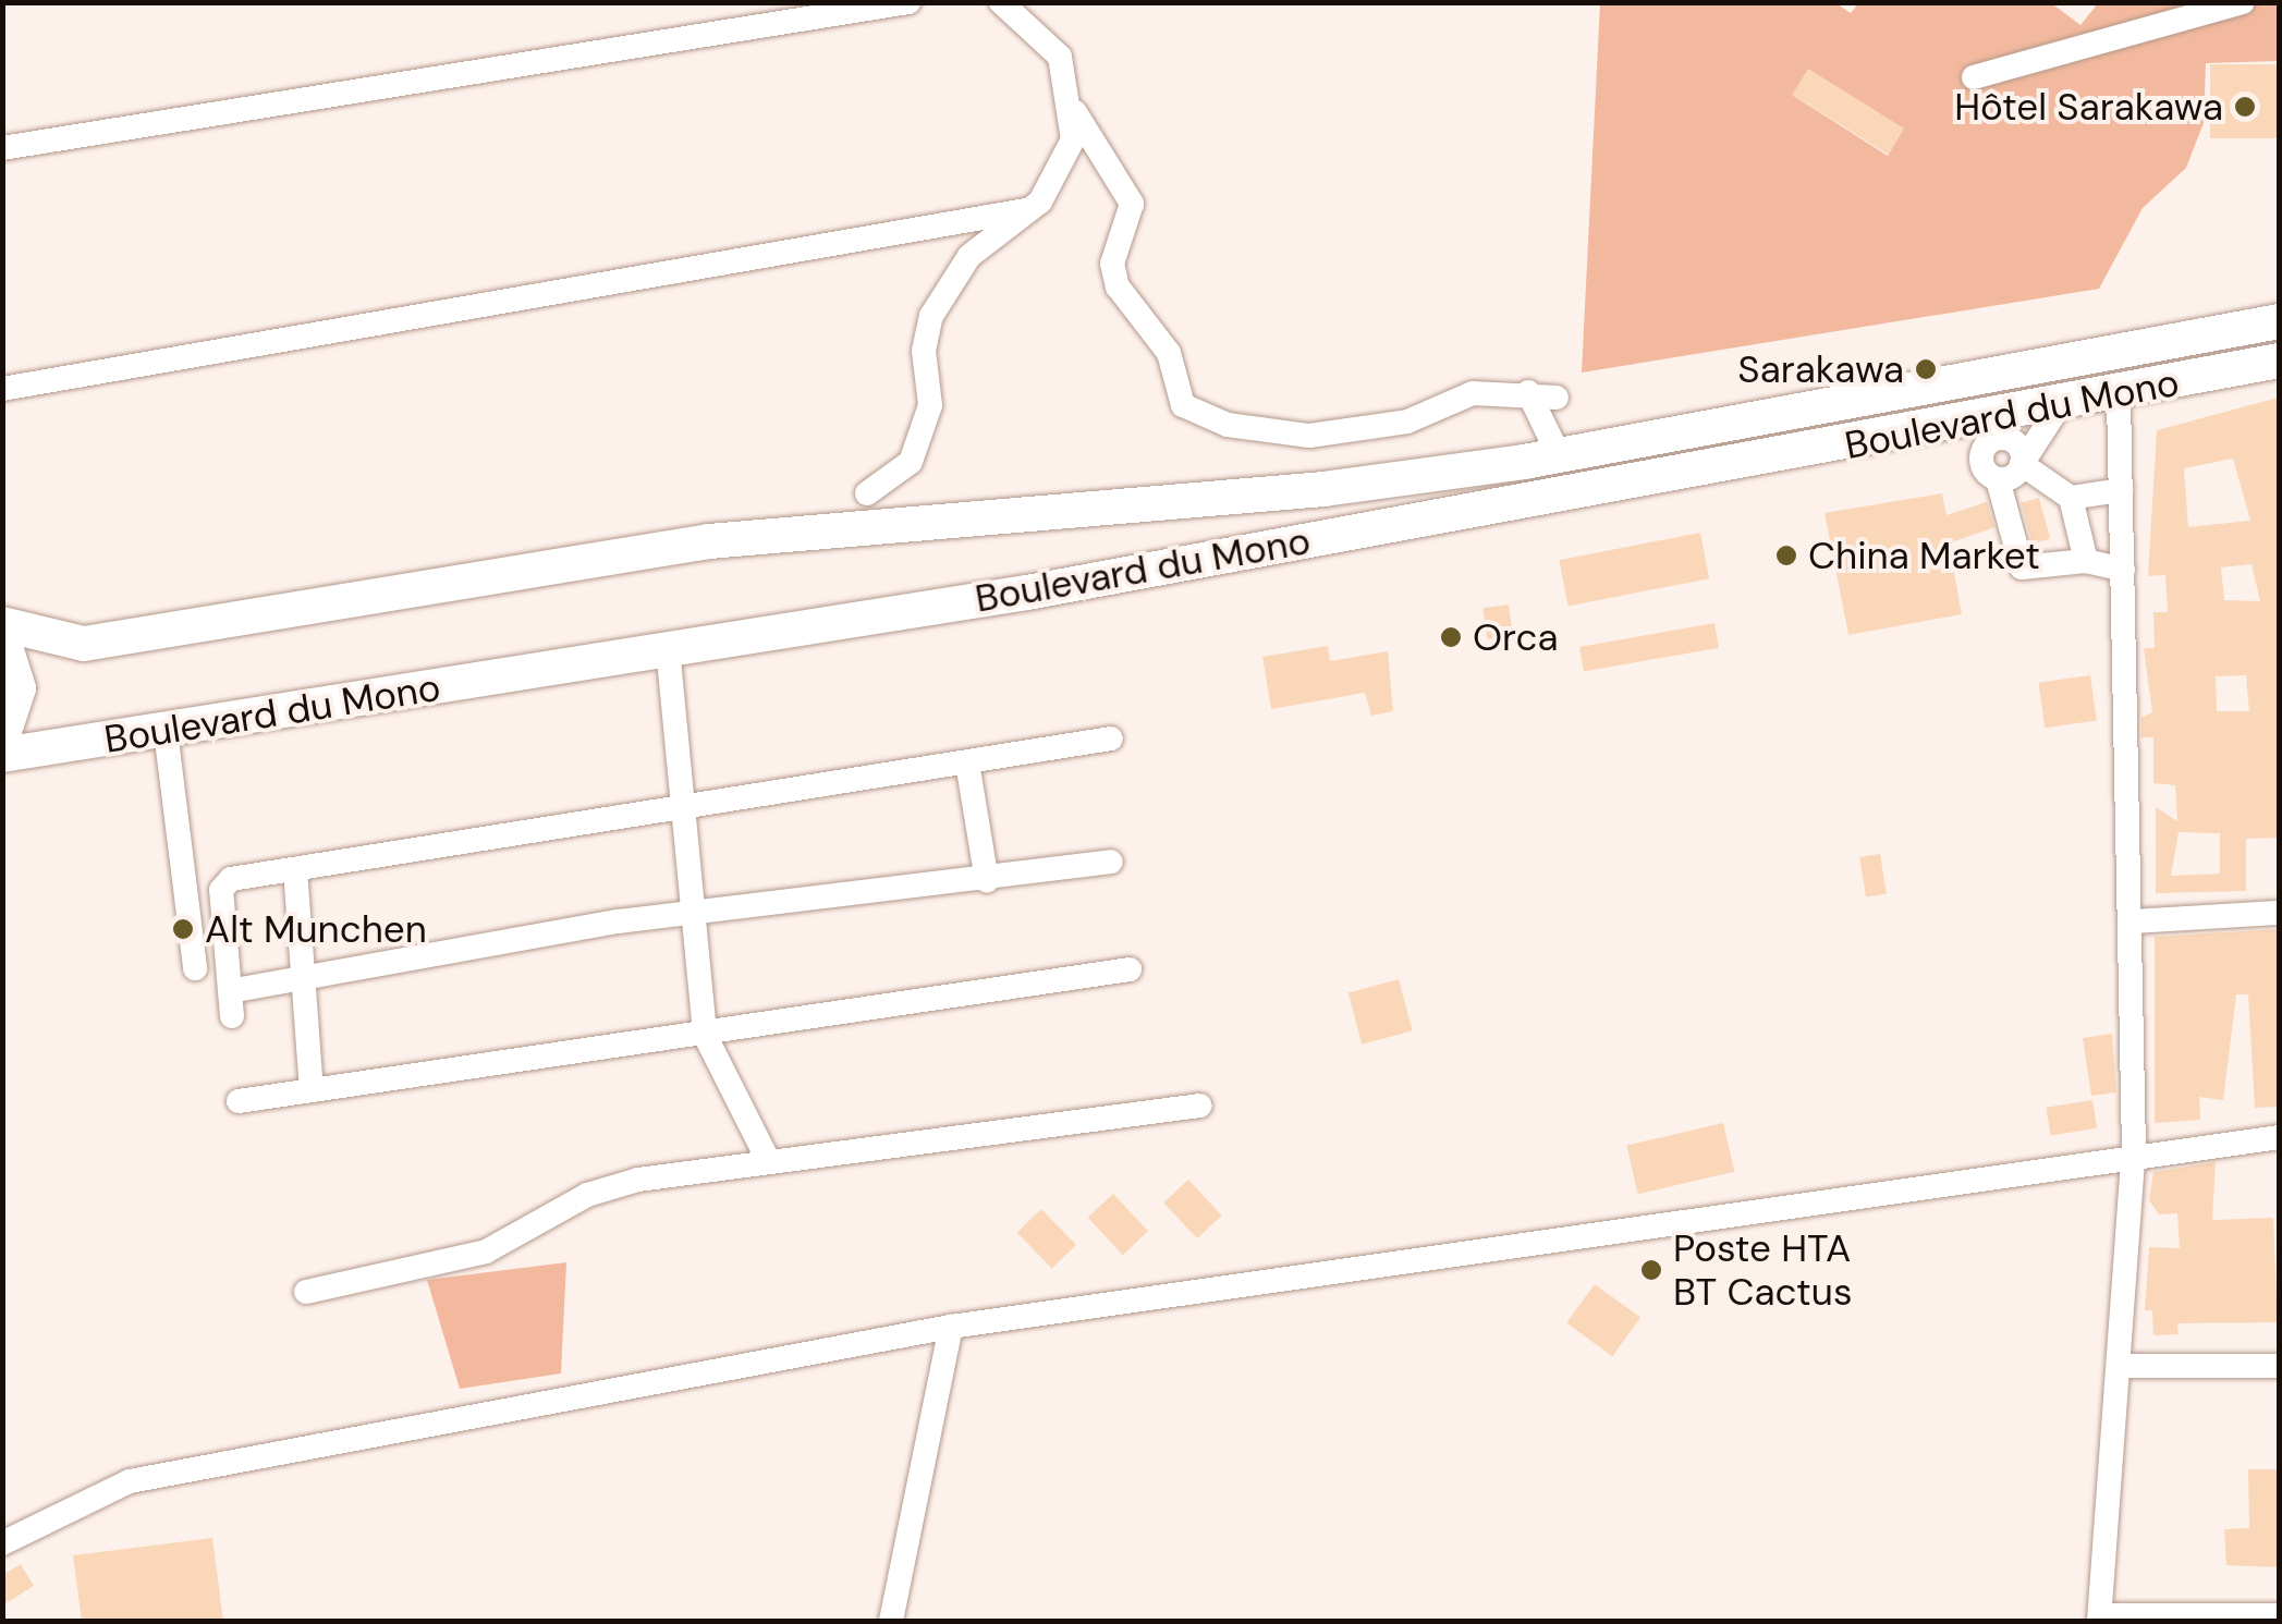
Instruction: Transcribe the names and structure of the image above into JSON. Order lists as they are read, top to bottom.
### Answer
{
  "streets": {
    "highway": ["Boulevard du Mono"]
  },
  "places": [
    "Hôtel Sarakawa",
    "Sarakawa",
    "China Market",
    "Orca",
    "Alt Munchen",
    "Poste HTA BT Cactus"
  ]
}
